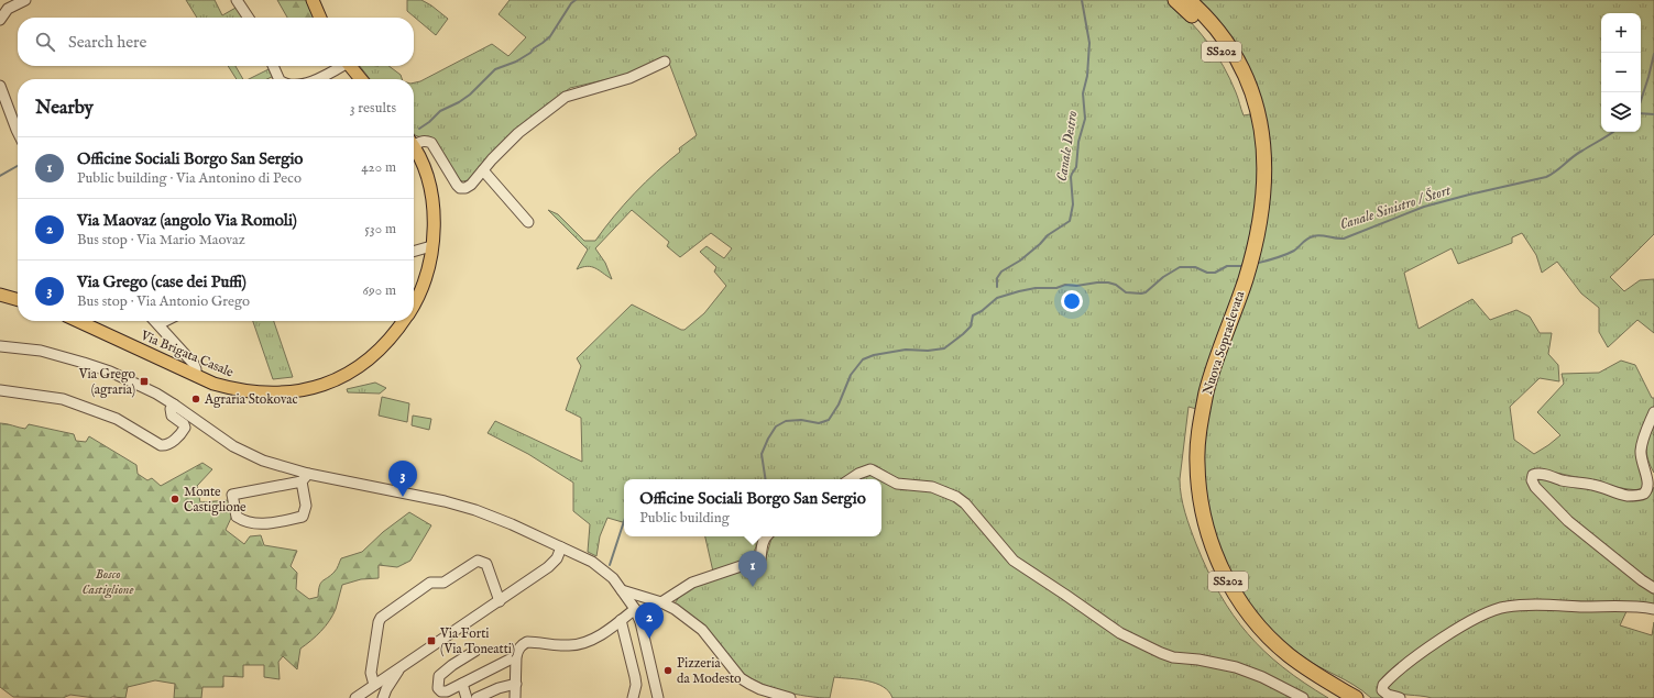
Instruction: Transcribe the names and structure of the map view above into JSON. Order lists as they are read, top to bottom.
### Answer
{
  "streets": {
    "highway": ["SS202", "Nuova Sopraelevata"],
    "main road": ["Via Brigata Casale"]
  },
  "water": ["Canale Destro", "Canale Sinistro / Štort"],
  "parks": ["Bosco Castiglione"],
  "places": {
    "transit": ["Via Grego (agraria)", "Via Forti (Via Toneatti)"],
    "other": ["Agraria Stokovac", "Monte Castiglione", "Pizzeria da Modesto"]
  },
  "page": {
    "map_buttons": ["+", "−"],
    "search": "Search here",
    "heading": ["Nearby", "3 results"],
    "list": [
      {
        "mark": "1",
        "name": "Officine Sociali Borgo San Sergio",
        "note": "Public building · Via Antonino di Peco",
        "value": "420 m"
      },
      {
        "mark": "2",
        "name": "Via Maovaz (angolo Via Romoli)",
        "note": "Bus stop · Via Mario Maovaz",
        "value": "530 m"
      },
      {
        "mark": "3",
        "name": "Via Grego (case dei Puffi)",
        "note": "Bus stop · Via Antonio Grego",
        "value": "690 m"
      }
    ],
    "pins": ["3", "1", "2"],
    "popup": ["Officine Sociali Borgo San Sergio", "Public building"]
  }
}
